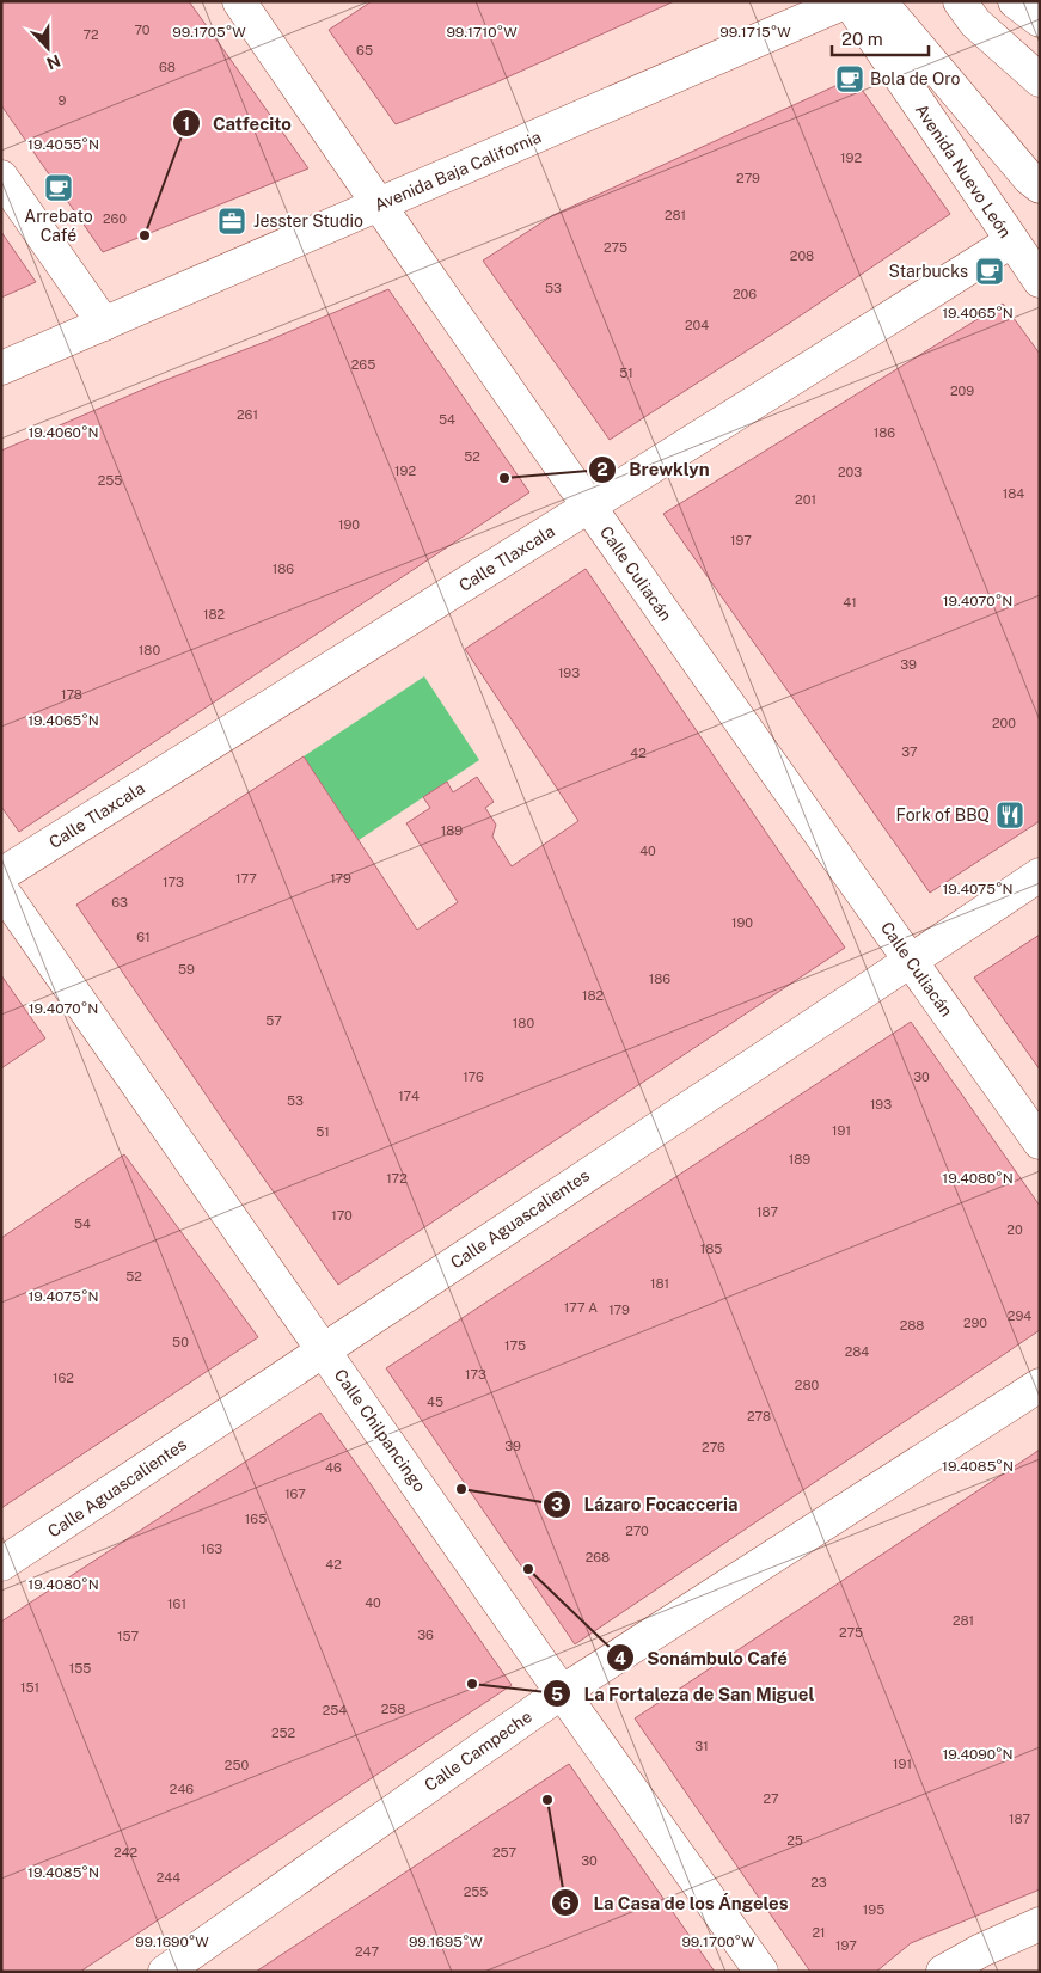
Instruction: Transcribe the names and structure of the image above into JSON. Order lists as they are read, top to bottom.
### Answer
{
  "streets": {
    "street": [
      "Avenida Baja California",
      "Avenida Nuevo León",
      "Calle Tlaxcala",
      "Calle Culiacán",
      "Calle Aguascalientes",
      "Calle Chilpancingo",
      "Calle Campeche"
    ]
  },
  "crossings": [
    ["Avenida Baja California", "Avenida Nuevo León"],
    ["Avenida Baja California", "Calle Culiacán"],
    ["Avenida Nuevo León", "Calle Tlaxcala"],
    ["Calle Tlaxcala", "Calle Culiacán"],
    ["Calle Culiacán", "Calle Aguascalientes"],
    ["Calle Aguascalientes", "Calle Chilpancingo"],
    ["Calle Chilpancingo", "Calle Campeche"]
  ],
  "places": {
    "cafe": ["Bola de Oro", "Arrebato Café", "Starbucks"],
    "office": ["Jesster Studio"],
    "other": [
      "Catfecito",
      "Brewklyn",
      "Lázaro Focacceria",
      "Sonámbulo Café",
      "La Fortaleza de San Miguel",
      "La Casa de los Ángeles"
    ],
    "restaurant": ["Fork of BBQ"]
  },
  "house_numbers": [
    "70",
    "72",
    "65",
    "68",
    "9",
    "192",
    "279",
    "281",
    "260",
    "275",
    "208",
    "53",
    "206",
    "204",
    "265",
    "51",
    "209",
    "261",
    "54",
    "186",
    "52",
    "192",
    "203",
    "255",
    "184",
    "201",
    "190",
    "197",
    "186",
    "41",
    "182",
    "180",
    "39",
    "193",
    "178",
    "200",
    "37",
    "42",
    "189",
    "40",
    "177",
    "179",
    "173",
    "63",
    "190",
    "61",
    "59",
    "186",
    "182",
    "57",
    "180",
    "176",
    "30",
    "174",
    "53",
    "193",
    "191",
    "51",
    "189",
    "172",
    "187",
    "170",
    "54",
    "20",
    "185",
    "52",
    "181",
    "177 A",
    "179",
    "294",
    "290",
    "288",
    "50",
    "175",
    "284",
    "173",
    "162",
    "280",
    "45",
    "278",
    "39",
    "276",
    "46",
    "167",
    "165",
    "270",
    "163",
    "268",
    "42",
    "40",
    "161",
    "281",
    "275",
    "36",
    "157",
    "155",
    "151",
    "258",
    "254",
    "252",
    "31",
    "191",
    "250",
    "246",
    "27",
    "187",
    "25",
    "242",
    "257",
    "30",
    "244",
    "23",
    "255",
    "195",
    "21",
    "197",
    "247"
  ],
  "scale_bar": "20 m",
  "north": "bottom",
  "coordinates": [
    "99.1705°W",
    "99.1710°W",
    "99.1715°W",
    "19.4055°N",
    "19.4065°N",
    "19.4060°N",
    "19.4070°N",
    "19.4075°N",
    "19.4080°N",
    "19.4085°N",
    "19.4090°N",
    "99.1690°W",
    "99.1695°W",
    "99.1700°W"
  ]
}
